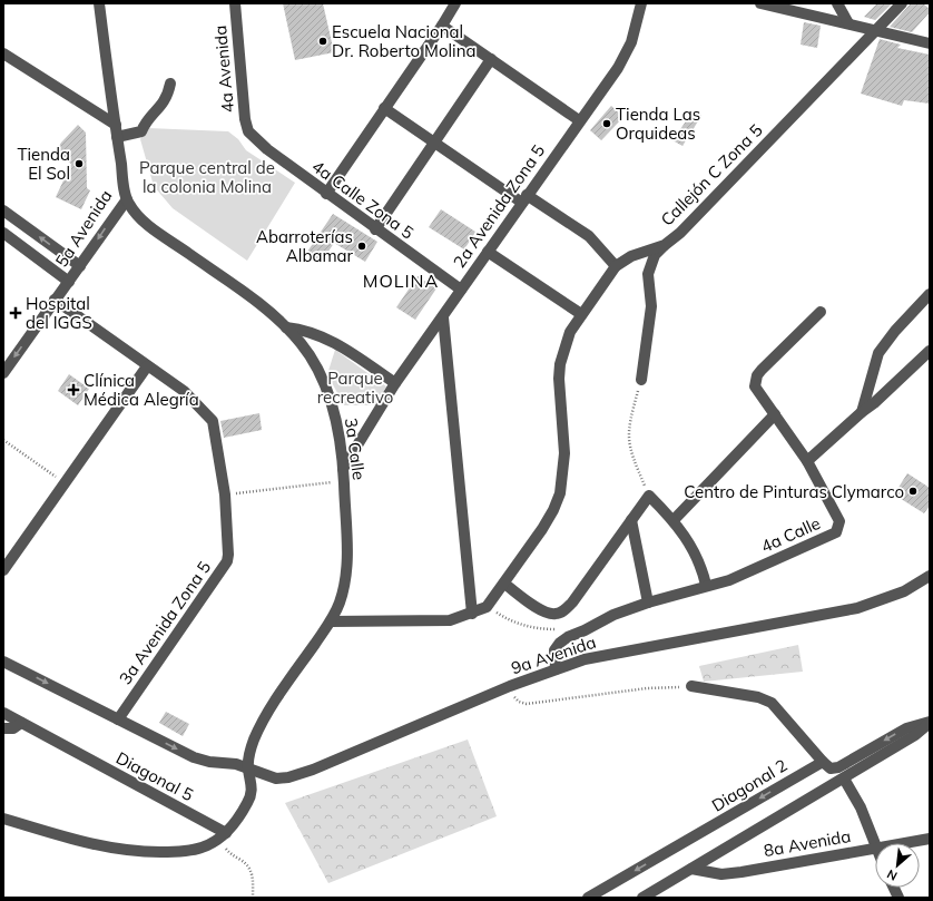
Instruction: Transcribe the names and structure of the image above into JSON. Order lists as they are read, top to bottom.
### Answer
{
  "streets": {
    "street": [
      "4a Avenida",
      "Callejón C Zona 5",
      "4a Calle Zona 5",
      "2a Avenida Zona 5",
      "5a Avenida",
      "3a Calle",
      "4a Calle",
      "3a Avenida Zona 5",
      "9a Avenida",
      "Diagonal 5",
      "Diagonal 2",
      "8a Avenida"
    ]
  },
  "crossings": [
    ["4a Avenida", "4a Calle Zona 5"],
    ["Callejón C Zona 5", "3a Calle"],
    ["4a Calle Zona 5", "2a Avenida Zona 5"],
    ["2a Avenida Zona 5", "3a Calle"],
    ["5a Avenida", "3a Calle"],
    ["5a Avenida", "3a Avenida Zona 5"],
    ["3a Calle", "9a Avenida"],
    ["4a Calle", "9a Avenida"],
    ["3a Avenida Zona 5", "9a Avenida"]
  ],
  "one_way": ["5a Avenida"],
  "districts": ["MOLINA"],
  "parks": ["Parque central de la colonia Molina", "Parque recreativo"],
  "places": {
    "other": [
      "Escuela Nacional Dr. Roberto Molina",
      "Tienda Las Orquideas",
      "Tienda El Sol",
      "Abarroterías Albamar",
      "Centro de Pinturas Clymarco"
    ],
    "health": ["Hospital del IGGS", "Clínica Médica Alegría"]
  },
  "north": "bottom left"
}
